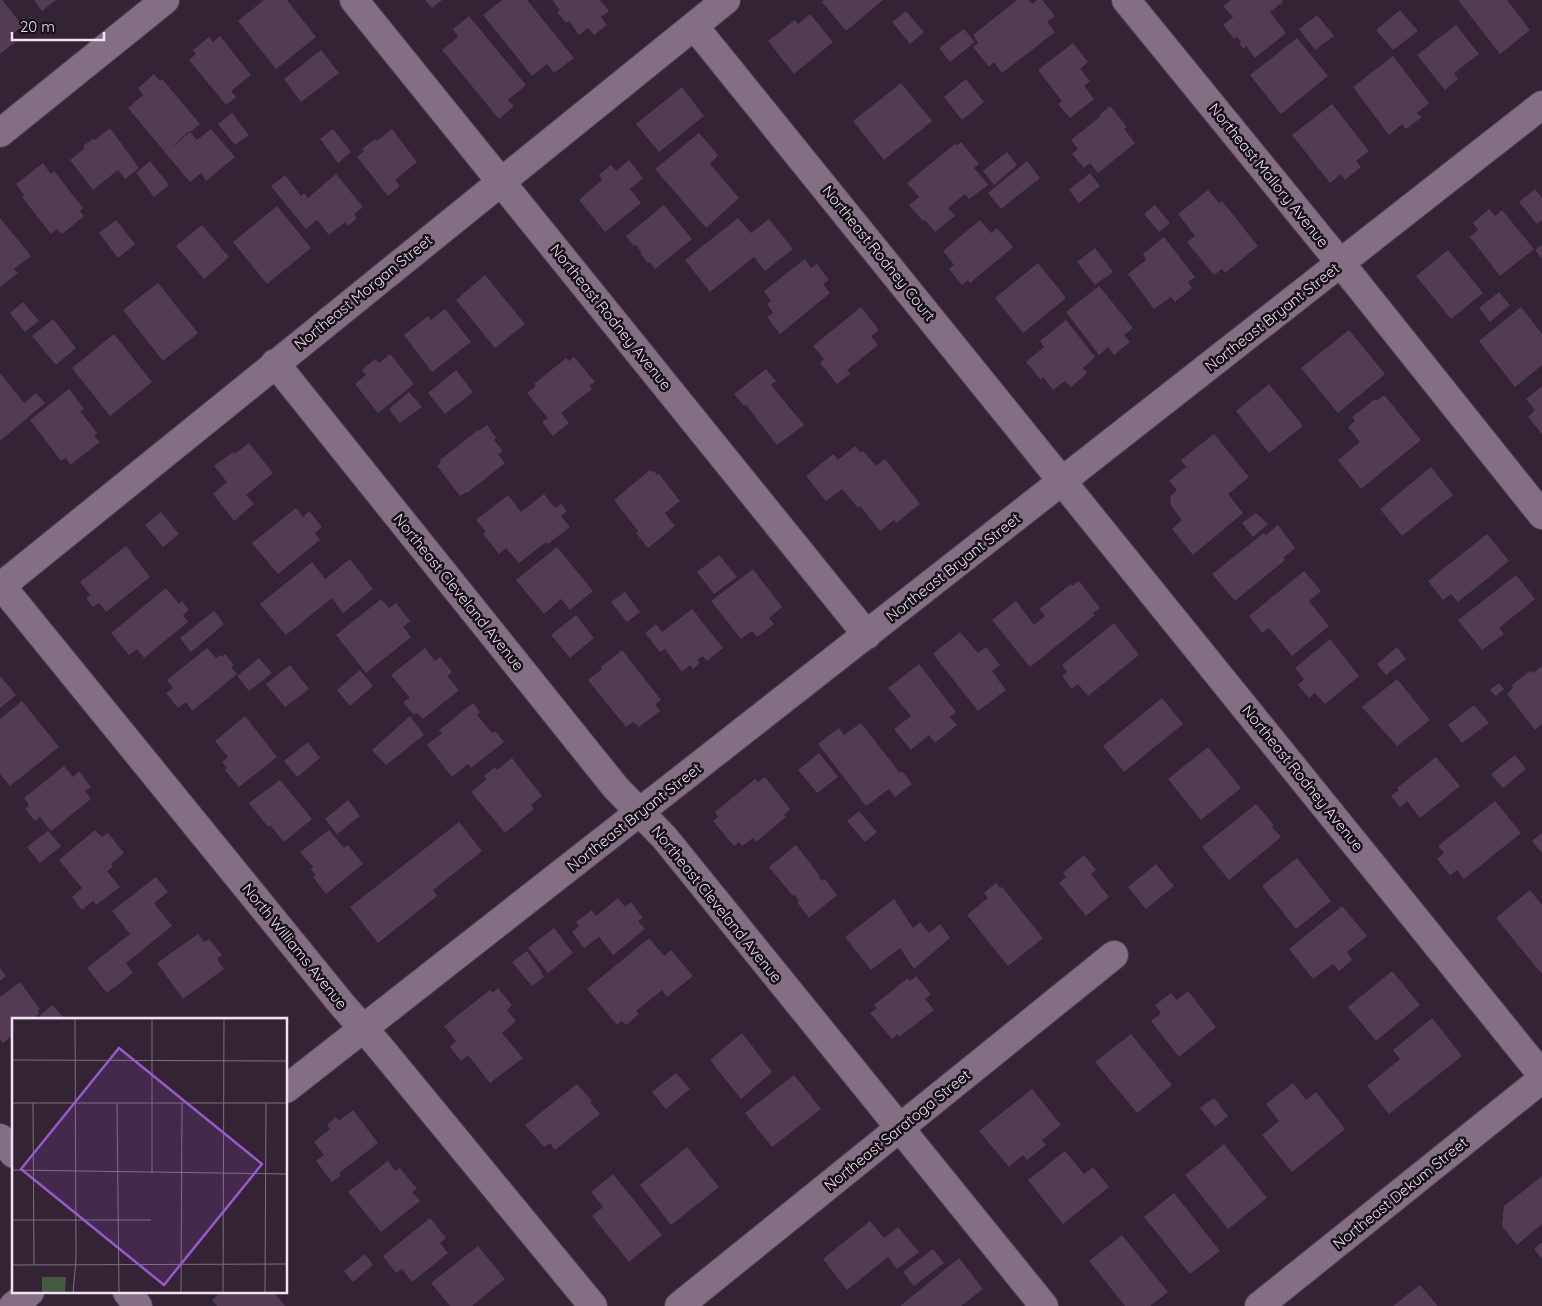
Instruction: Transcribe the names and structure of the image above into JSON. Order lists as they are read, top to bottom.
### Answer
{
  "streets": {
    "street": [
      "Northeast Mallory Avenue",
      "Northeast Rodney Court",
      "Northeast Morgan Street",
      "Northeast Rodney Avenue",
      "Northeast Bryant Street",
      "Northeast Cleveland Avenue",
      "North Williams Avenue",
      "Northeast Saratoga Street",
      "Northeast Dekum Street"
    ]
  },
  "crossings": [
    ["Northeast Mallory Avenue", "Northeast Bryant Street"],
    ["Northeast Rodney Court", "Northeast Morgan Street"],
    ["Northeast Rodney Court", "Northeast Rodney Avenue"],
    ["Northeast Rodney Court", "Northeast Bryant Street"],
    ["Northeast Morgan Street", "Northeast Rodney Avenue"],
    ["Northeast Morgan Street", "Northeast Cleveland Avenue"],
    ["Northeast Morgan Street", "North Williams Avenue"],
    ["Northeast Rodney Avenue", "Northeast Bryant Street"],
    ["Northeast Bryant Street", "Northeast Cleveland Avenue"],
    ["Northeast Bryant Street", "North Williams Avenue"],
    ["Northeast Cleveland Avenue", "Northeast Saratoga Street"]
  ],
  "scale_bar": "20 m"
}
